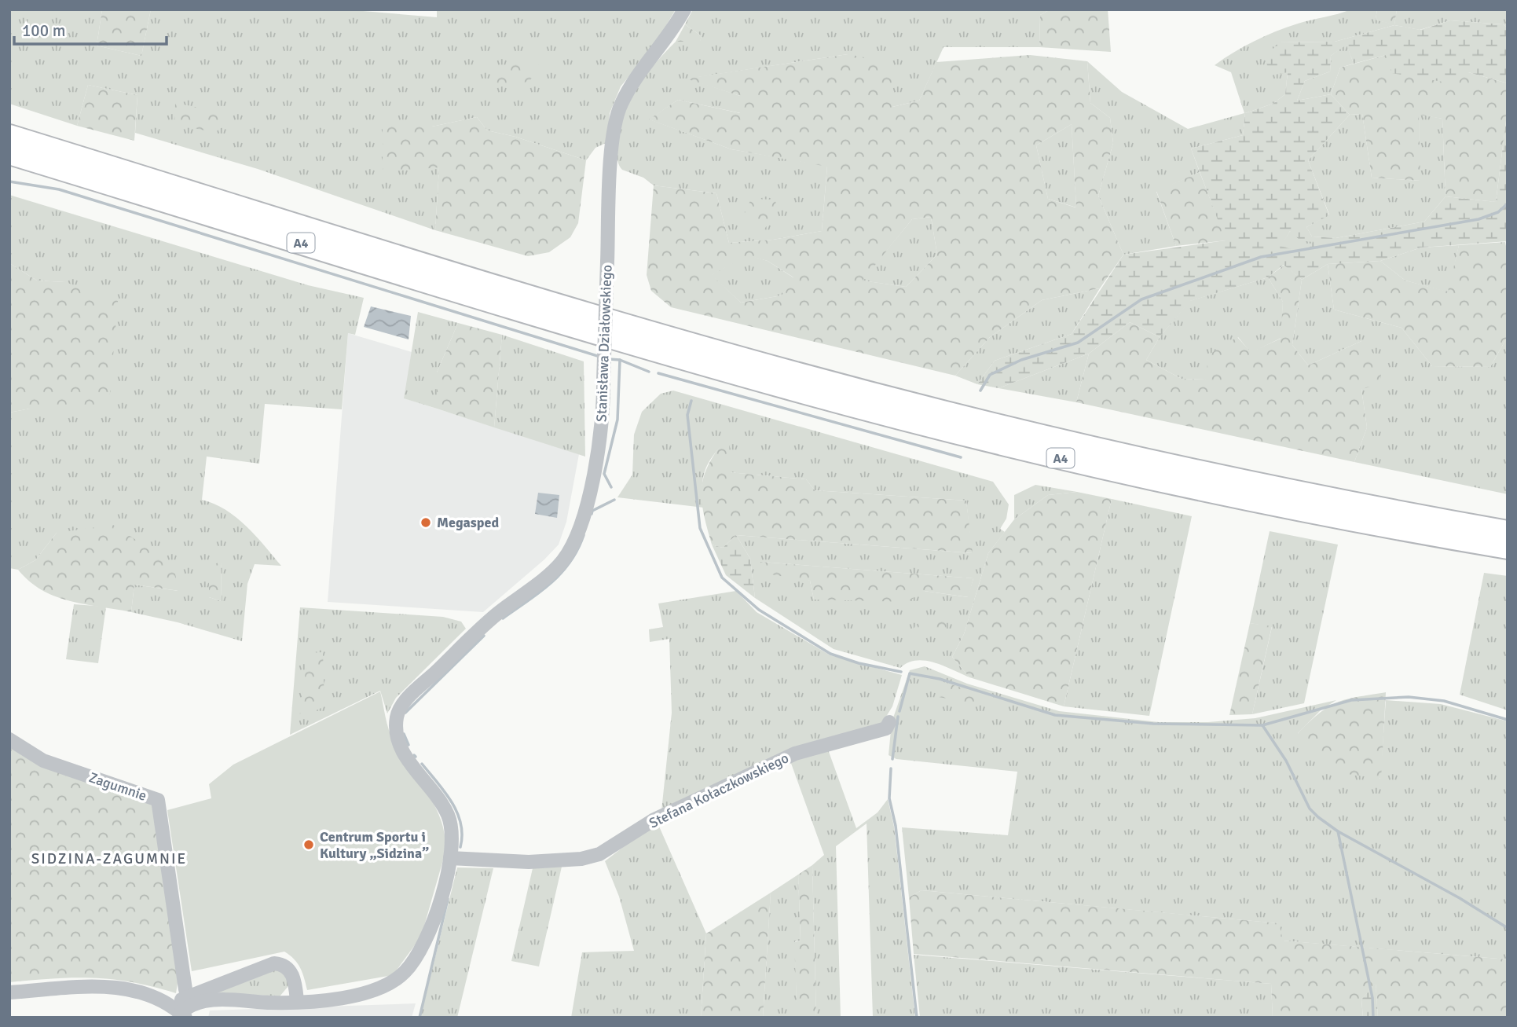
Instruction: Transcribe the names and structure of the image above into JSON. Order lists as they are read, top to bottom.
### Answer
{
  "streets": {
    "highway": ["A4"],
    "street": ["Stanisława Działowskiego", "Zagumnie", "Stefana Kołaczkowskiego"]
  },
  "crossings": [
    ["Stanisława Działowskiego", "Zagumnie"],
    ["Stanisława Działowskiego", "Stefana Kołaczkowskiego"]
  ],
  "districts": ["SIDZINA-ZAGUMNIE"],
  "places": ["Megasped", "Centrum Sportu i Kultury „Sidzina”"],
  "scale_bar": "100 m"
}
